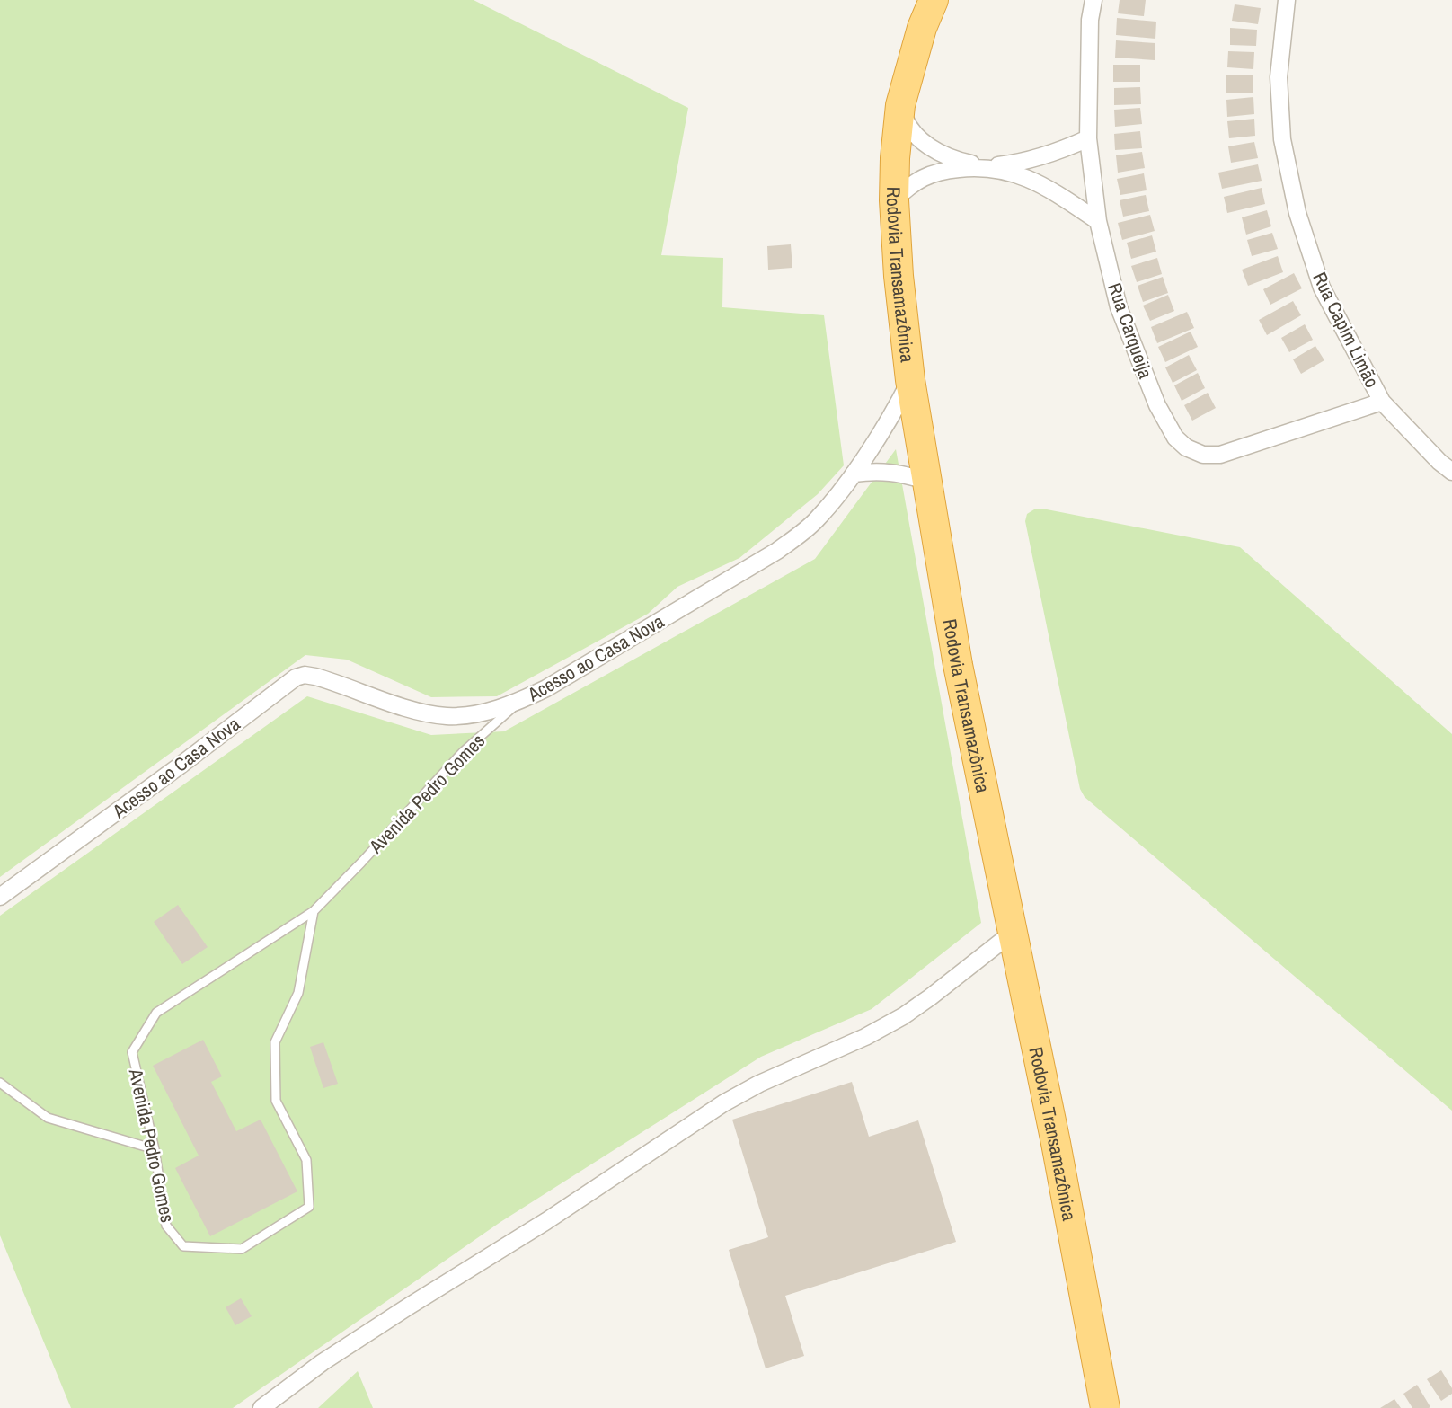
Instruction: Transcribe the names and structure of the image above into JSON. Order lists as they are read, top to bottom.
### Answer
{
  "streets": {
    "highway": ["Rodovia Transamazônica"],
    "street": ["Rua Capim Limão", "Rua Carqueija", "Acesso ao Casa Nova"],
    "lane": ["Avenida Pedro Gomes"]
  },
  "crossings": [
    ["Rodovia Transamazônica", "Acesso ao Casa Nova"],
    ["Rua Capim Limão", "Rua Carqueija"],
    ["Acesso ao Casa Nova", "Avenida Pedro Gomes"]
  ]
}
